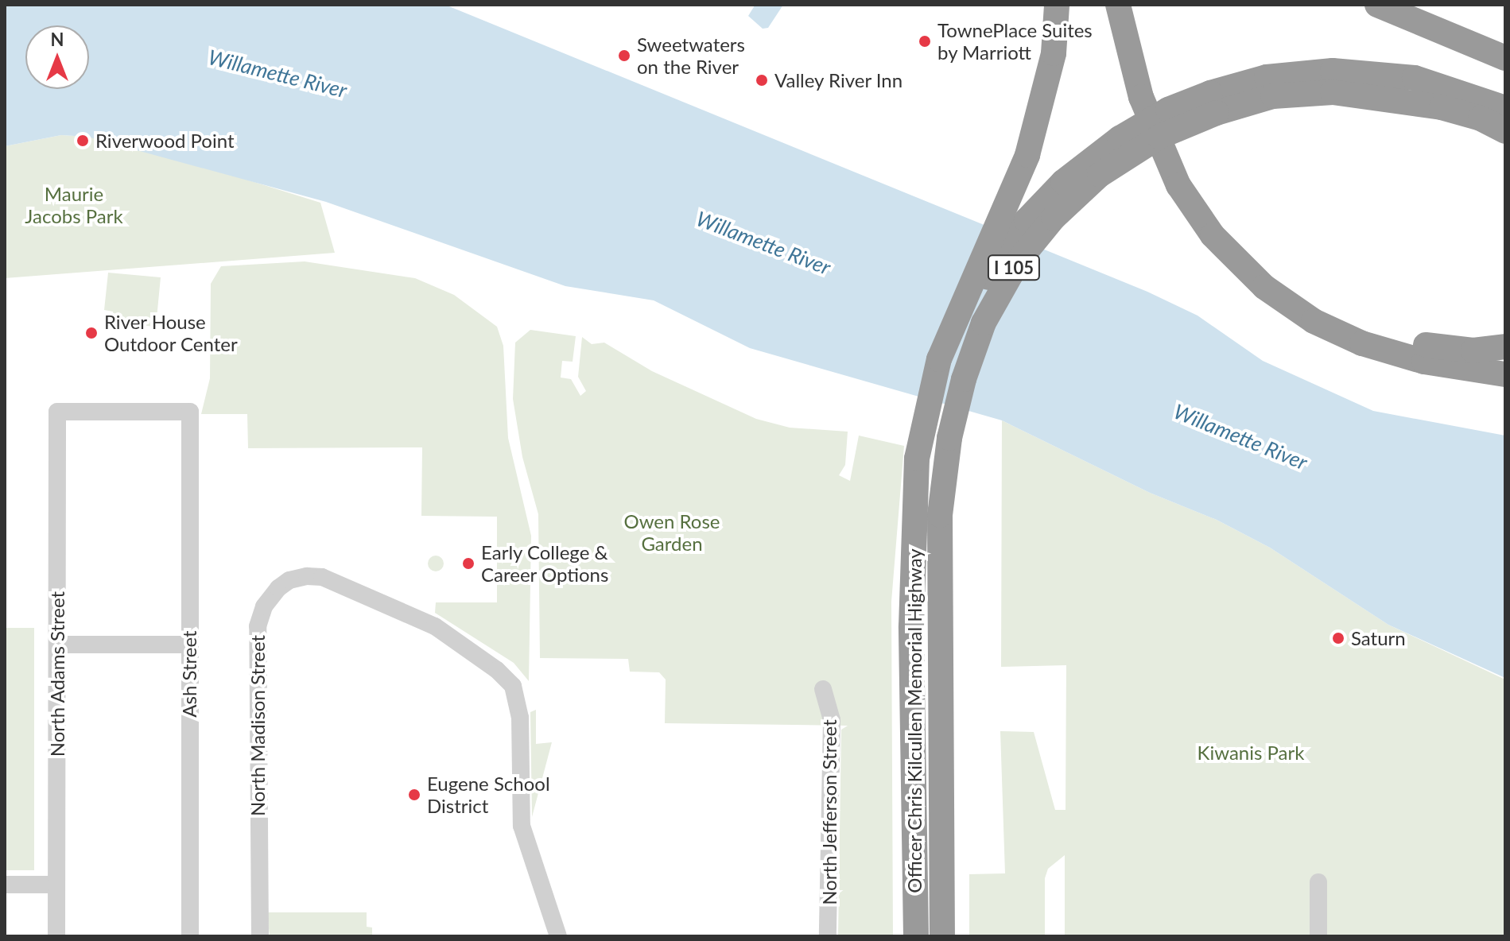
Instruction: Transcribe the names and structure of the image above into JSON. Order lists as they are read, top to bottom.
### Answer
{
  "streets": {
    "highway": ["I 105", "Officer Chris Kilcullen Memorial Highway"],
    "street": [
      "North Adams Street",
      "Ash Street",
      "North Madison Street",
      "North Jefferson Street"
    ]
  },
  "crossings": [
    ["I 105", "Officer Chris Kilcullen Memorial Highway"],
    ["North Adams Street", "Ash Street"]
  ],
  "water": ["Willamette River"],
  "parks": ["Maurie Jacobs Park", "Owen Rose Garden", "Kiwanis Park"],
  "places": [
    "TownePlace Suites by Marriott",
    "Sweetwaters on the River",
    "Valley River Inn",
    "Riverwood Point",
    "River House Outdoor Center",
    "Early College & Career Options",
    "Saturn",
    "Eugene School District"
  ],
  "north": "top"
}
